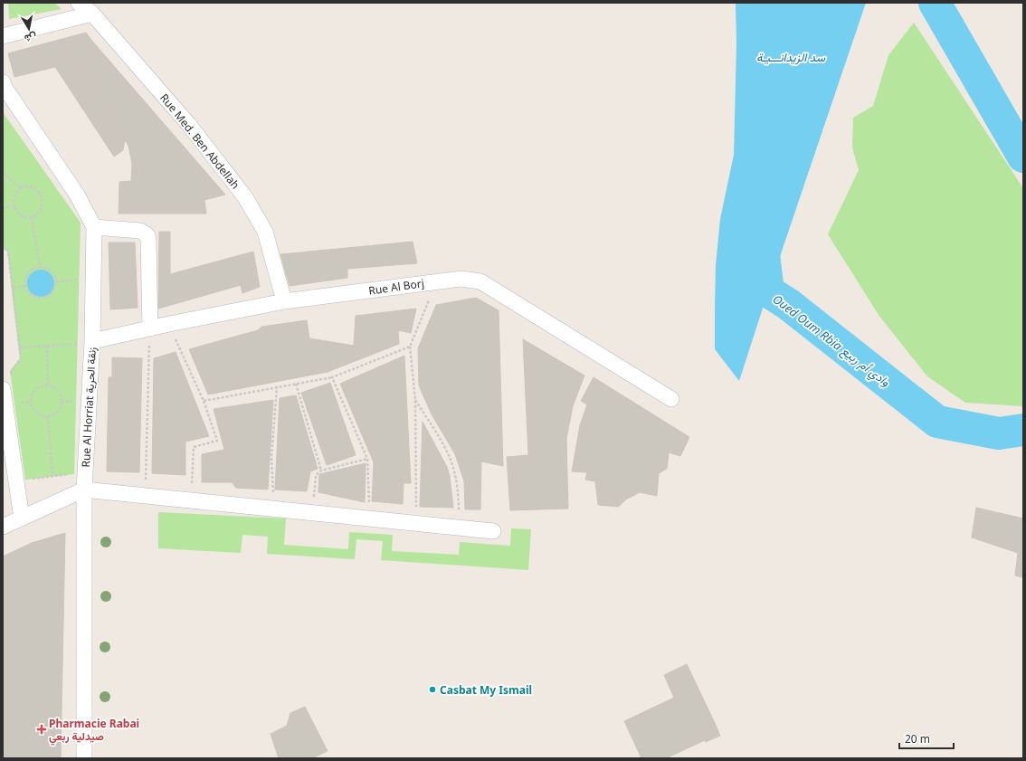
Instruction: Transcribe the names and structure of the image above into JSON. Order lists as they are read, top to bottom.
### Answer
{
  "streets": {
    "street": ["Rue Med. Ben Abdellah", "Rue Al Borj", "Rue Al Horriat زنقة الحرية"]
  },
  "crossings": [
    ["Rue Med. Ben Abdellah", "Rue Al Borj"],
    ["Rue Al Borj", "Rue Al Horriat زنقة الحرية"]
  ],
  "water": ["سد الزيدانـــيـة", "Oued Oum Rbia وادي أم ربيع"],
  "places": {
    "other": ["Casbat My Ismail"],
    "health": ["Pharmacie Rabai صيدلية ربعي"]
  },
  "scale_bar": "20 m",
  "north": "bottom"
}
